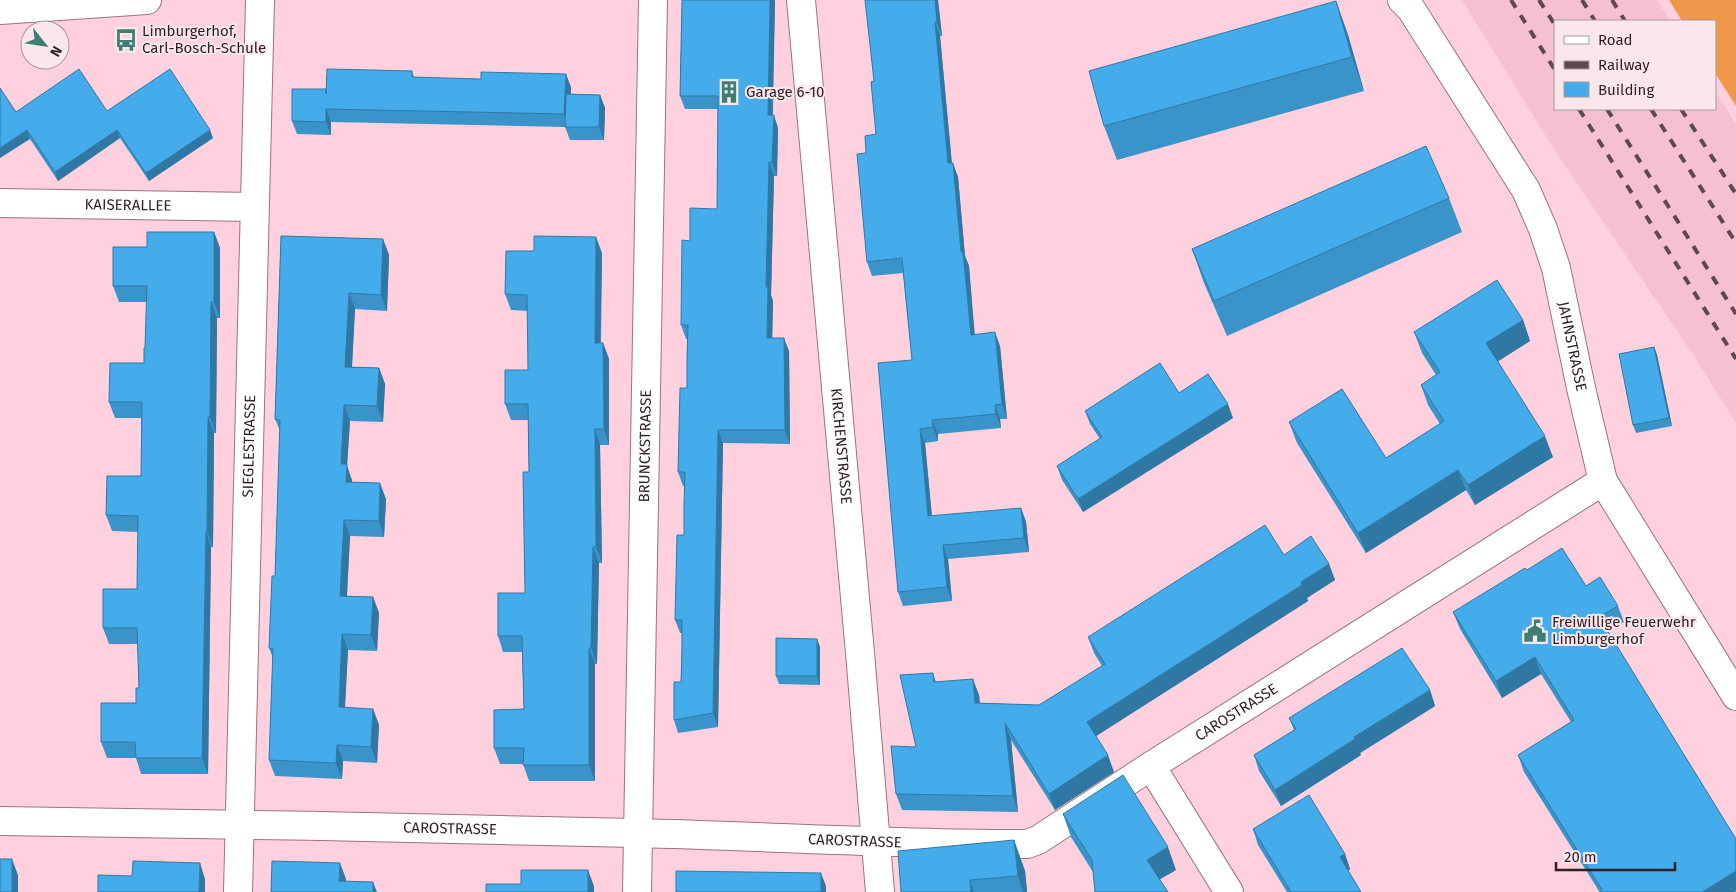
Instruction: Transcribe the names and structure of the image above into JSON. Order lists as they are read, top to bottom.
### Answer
{
  "streets": {
    "street": [
      "KAISERALLEE",
      "JAHNSTRASSE",
      "SIEGLESTRASSE",
      "BRUNCKSTRASSE",
      "KIRCHENSTRASSE",
      "CAROSTRASSE"
    ]
  },
  "crossings": [
    ["KAISERALLEE", "SIEGLESTRASSE"],
    ["JAHNSTRASSE", "CAROSTRASSE"],
    ["SIEGLESTRASSE", "CAROSTRASSE"],
    ["BRUNCKSTRASSE", "CAROSTRASSE"],
    ["KIRCHENSTRASSE", "CAROSTRASSE"]
  ],
  "places": {
    "bus stop": ["Limburgerhof, Carl-Bosch-Schule"],
    "building": ["Garage 6-10"],
    "public building": ["Freiwillige Feuerwehr Limburgerhof"]
  },
  "legend": ["Road", "Railway", "Building"],
  "scale_bar": "20 m",
  "north": "bottom right"
}
